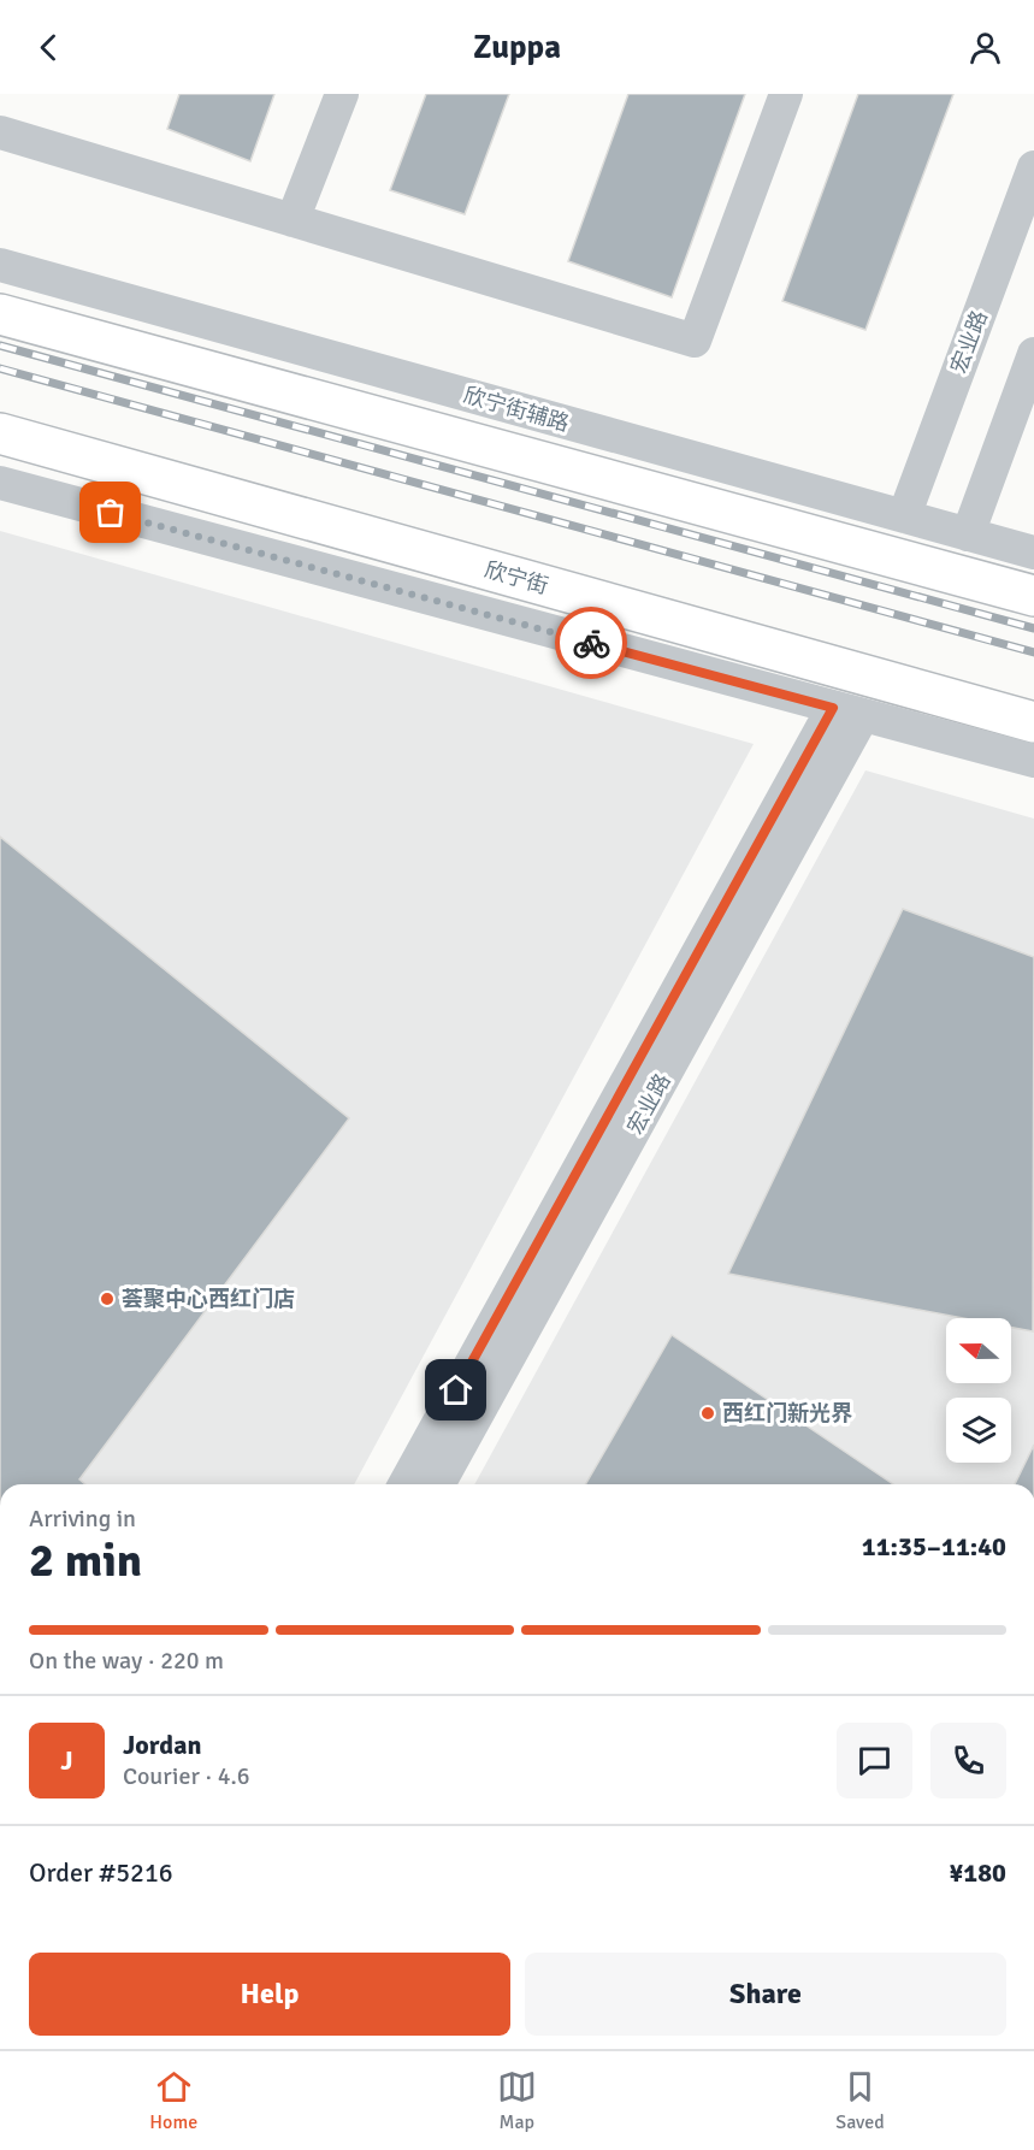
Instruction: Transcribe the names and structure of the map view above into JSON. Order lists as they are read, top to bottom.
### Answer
{
  "streets": {
    "main road": ["欣宁街"],
    "street": ["宏业路", "欣宁街辅路"]
  },
  "crossings": [
    ["宏业路", "欣宁街辅路"]
  ],
  "places": ["荟聚中心西红门店", "西红门新光界"],
  "north": "left",
  "page": {
    "header": "Zuppa",
    "heading": ["2 min", "Arriving in", "11:35–11:40"],
    "panel": [
      "Jordan",
      "Courier · 4.6",
      "Order #5216",
      "¥180"
    ],
    "bar": "On the way · 220 m",
    "round": "J",
    "buttons": ["Help", "Share"],
    "tabs": ["Home", "Map", "Saved"]
  }
}
